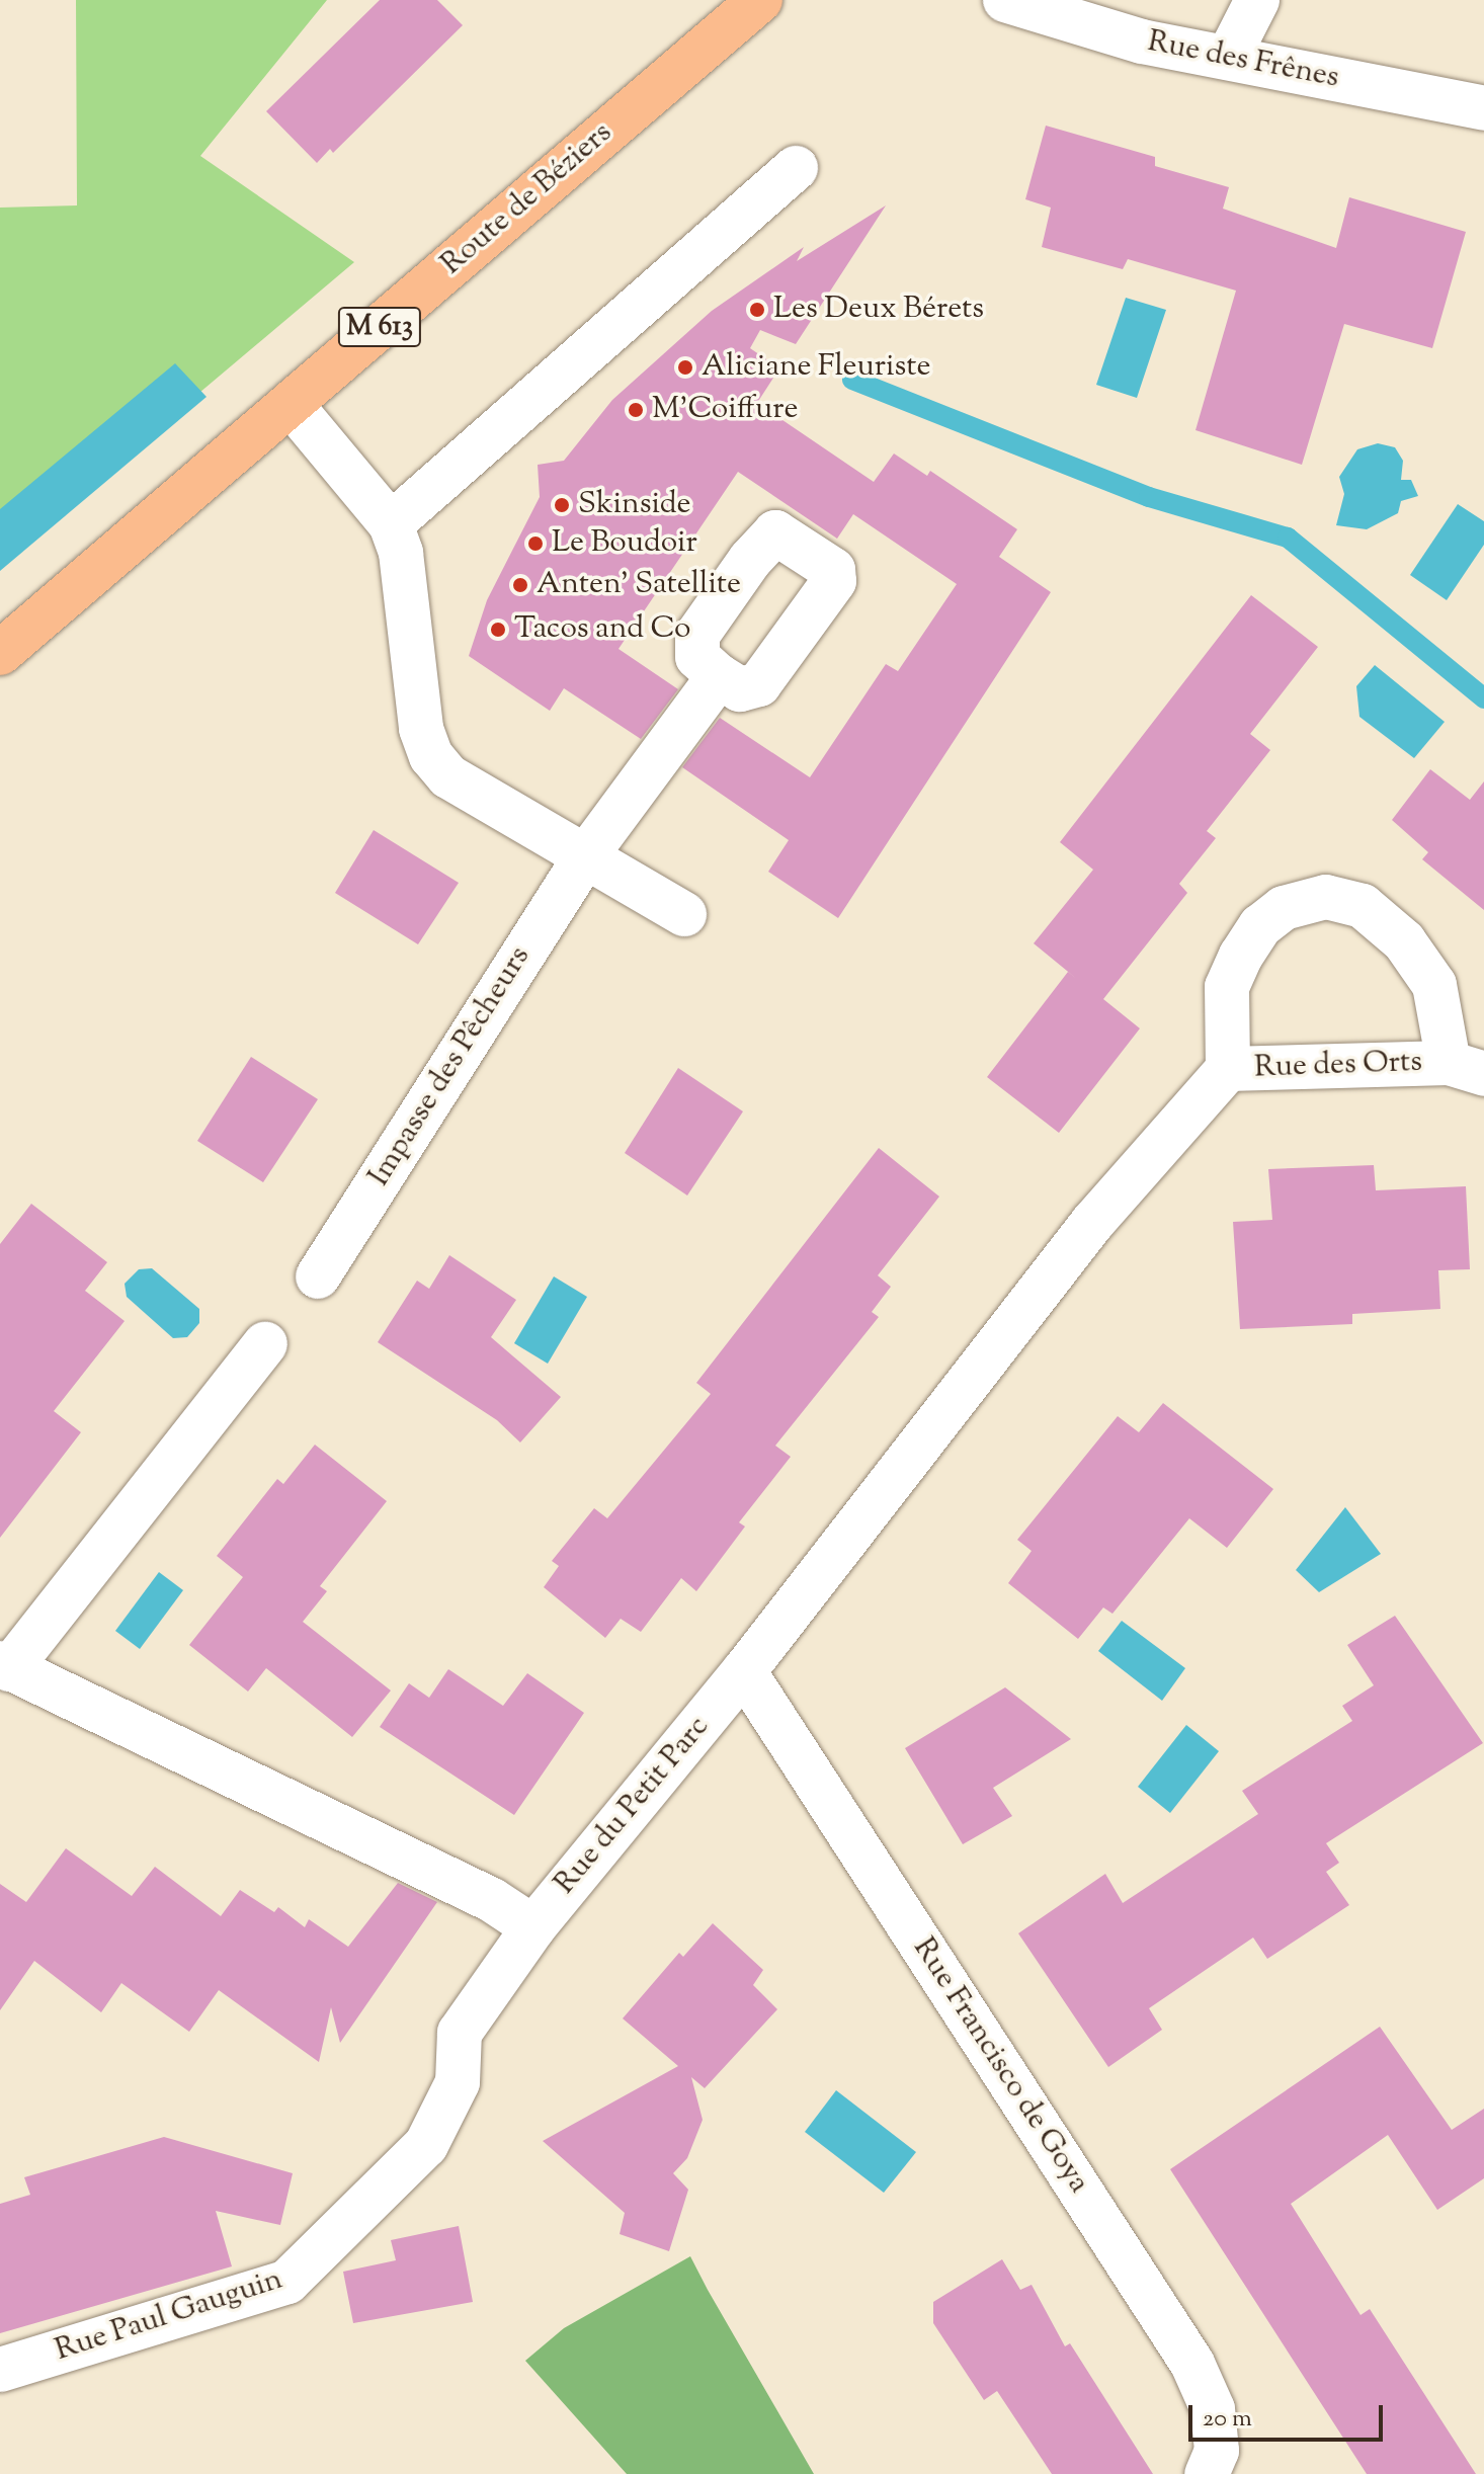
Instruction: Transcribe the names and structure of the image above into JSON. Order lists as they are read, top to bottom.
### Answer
{
  "streets": {
    "main road": ["Route de Béziers", "M 613"],
    "street": [
      "Rue des Frênes",
      "Rue des Orts",
      "Impasse des Pêcheurs",
      "Rue du Petit Parc",
      "Rue Francisco de Goya",
      "Rue Paul Gauguin"
    ]
  },
  "crossings": [
    ["Rue des Orts", "Rue du Petit Parc"],
    ["Rue du Petit Parc", "Rue Francisco de Goya"],
    ["Rue du Petit Parc", "Rue Paul Gauguin"]
  ],
  "places": [
    "Les Deux Bérets",
    "Aliciane Fleuriste",
    "M'Coiffure",
    "Skinside",
    "Le Boudoir",
    "Anten' Satellite",
    "Tacos and Co"
  ],
  "scale_bar": "20 m"
}
